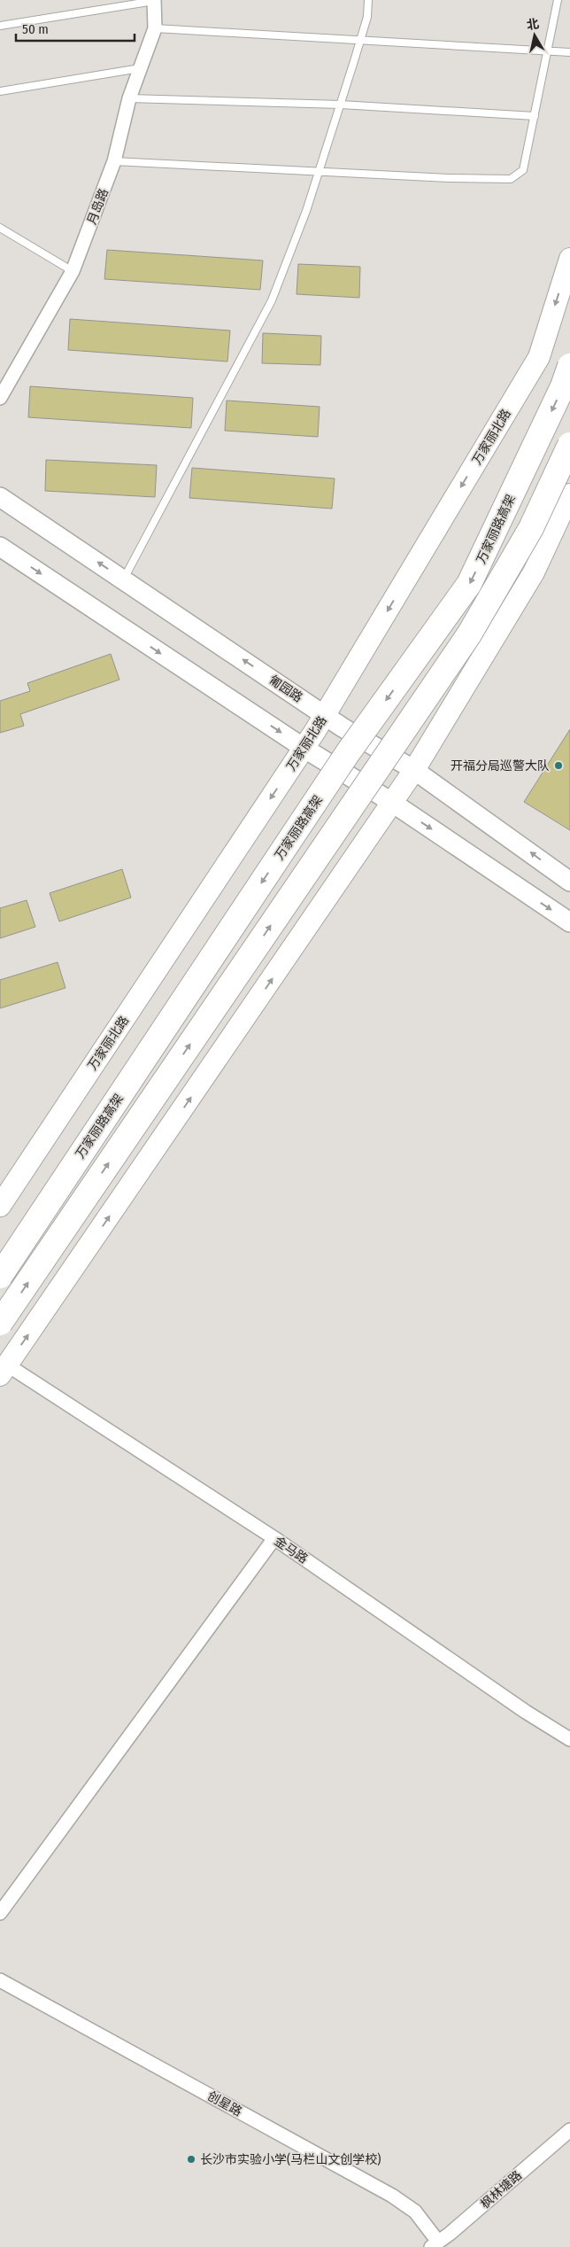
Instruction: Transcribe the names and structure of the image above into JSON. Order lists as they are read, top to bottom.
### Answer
{
  "streets": {
    "highway": ["万家丽路高架"],
    "main road": ["万家丽北路", "匍园路"],
    "street": [
      "月岛路",
      "金马路",
      "创星路",
      "枫林塘路"
    ]
  },
  "crossings": [
    ["万家丽北路", "匍园路"],
    ["创星路", "枫林塘路"]
  ],
  "places": ["开福分局巡警大队", "长沙市实验小学(马栏山文创学校)"],
  "scale_bar": "50 m",
  "north": "top"
}
